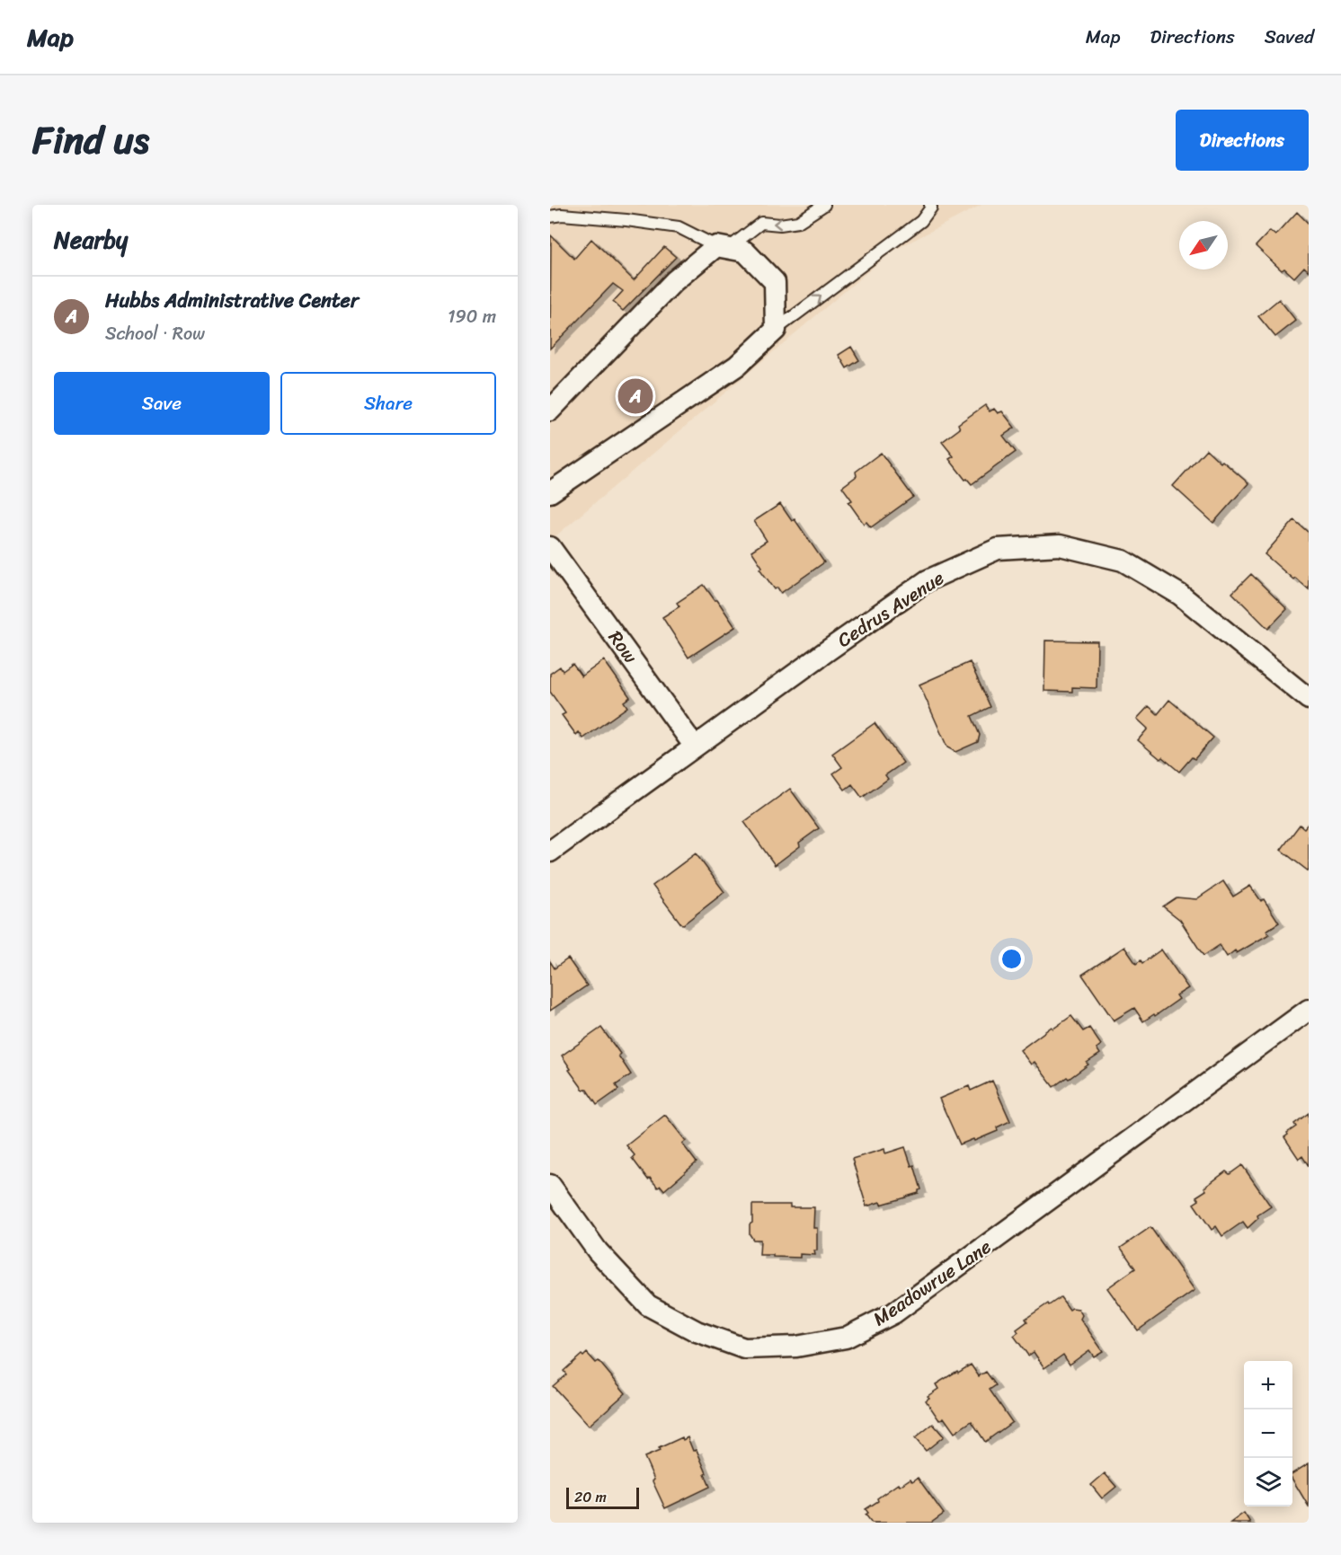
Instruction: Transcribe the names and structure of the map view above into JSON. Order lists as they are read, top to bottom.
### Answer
{
  "streets": {
    "street": ["Cedrus Avenue", "Row", "Meadowrue Lane"]
  },
  "crossings": [
    ["Cedrus Avenue", "Row"]
  ],
  "scale_bar": "20 m",
  "north": "bottom left",
  "page": {
    "header": "Map",
    "nav": ["Map", "Directions", "Saved"],
    "title": "Find us",
    "buttons": [
      "Directions",
      ["Save", "Share"]
    ],
    "heading": "Nearby",
    "list": [
      {
        "mark": "A",
        "name": "Hubbs Administrative Center",
        "note": "School · Row",
        "value": "190 m"
      }
    ],
    "pins": "A",
    "map_buttons": ["+", "−"],
    "scale": "20 m"
  }
}
